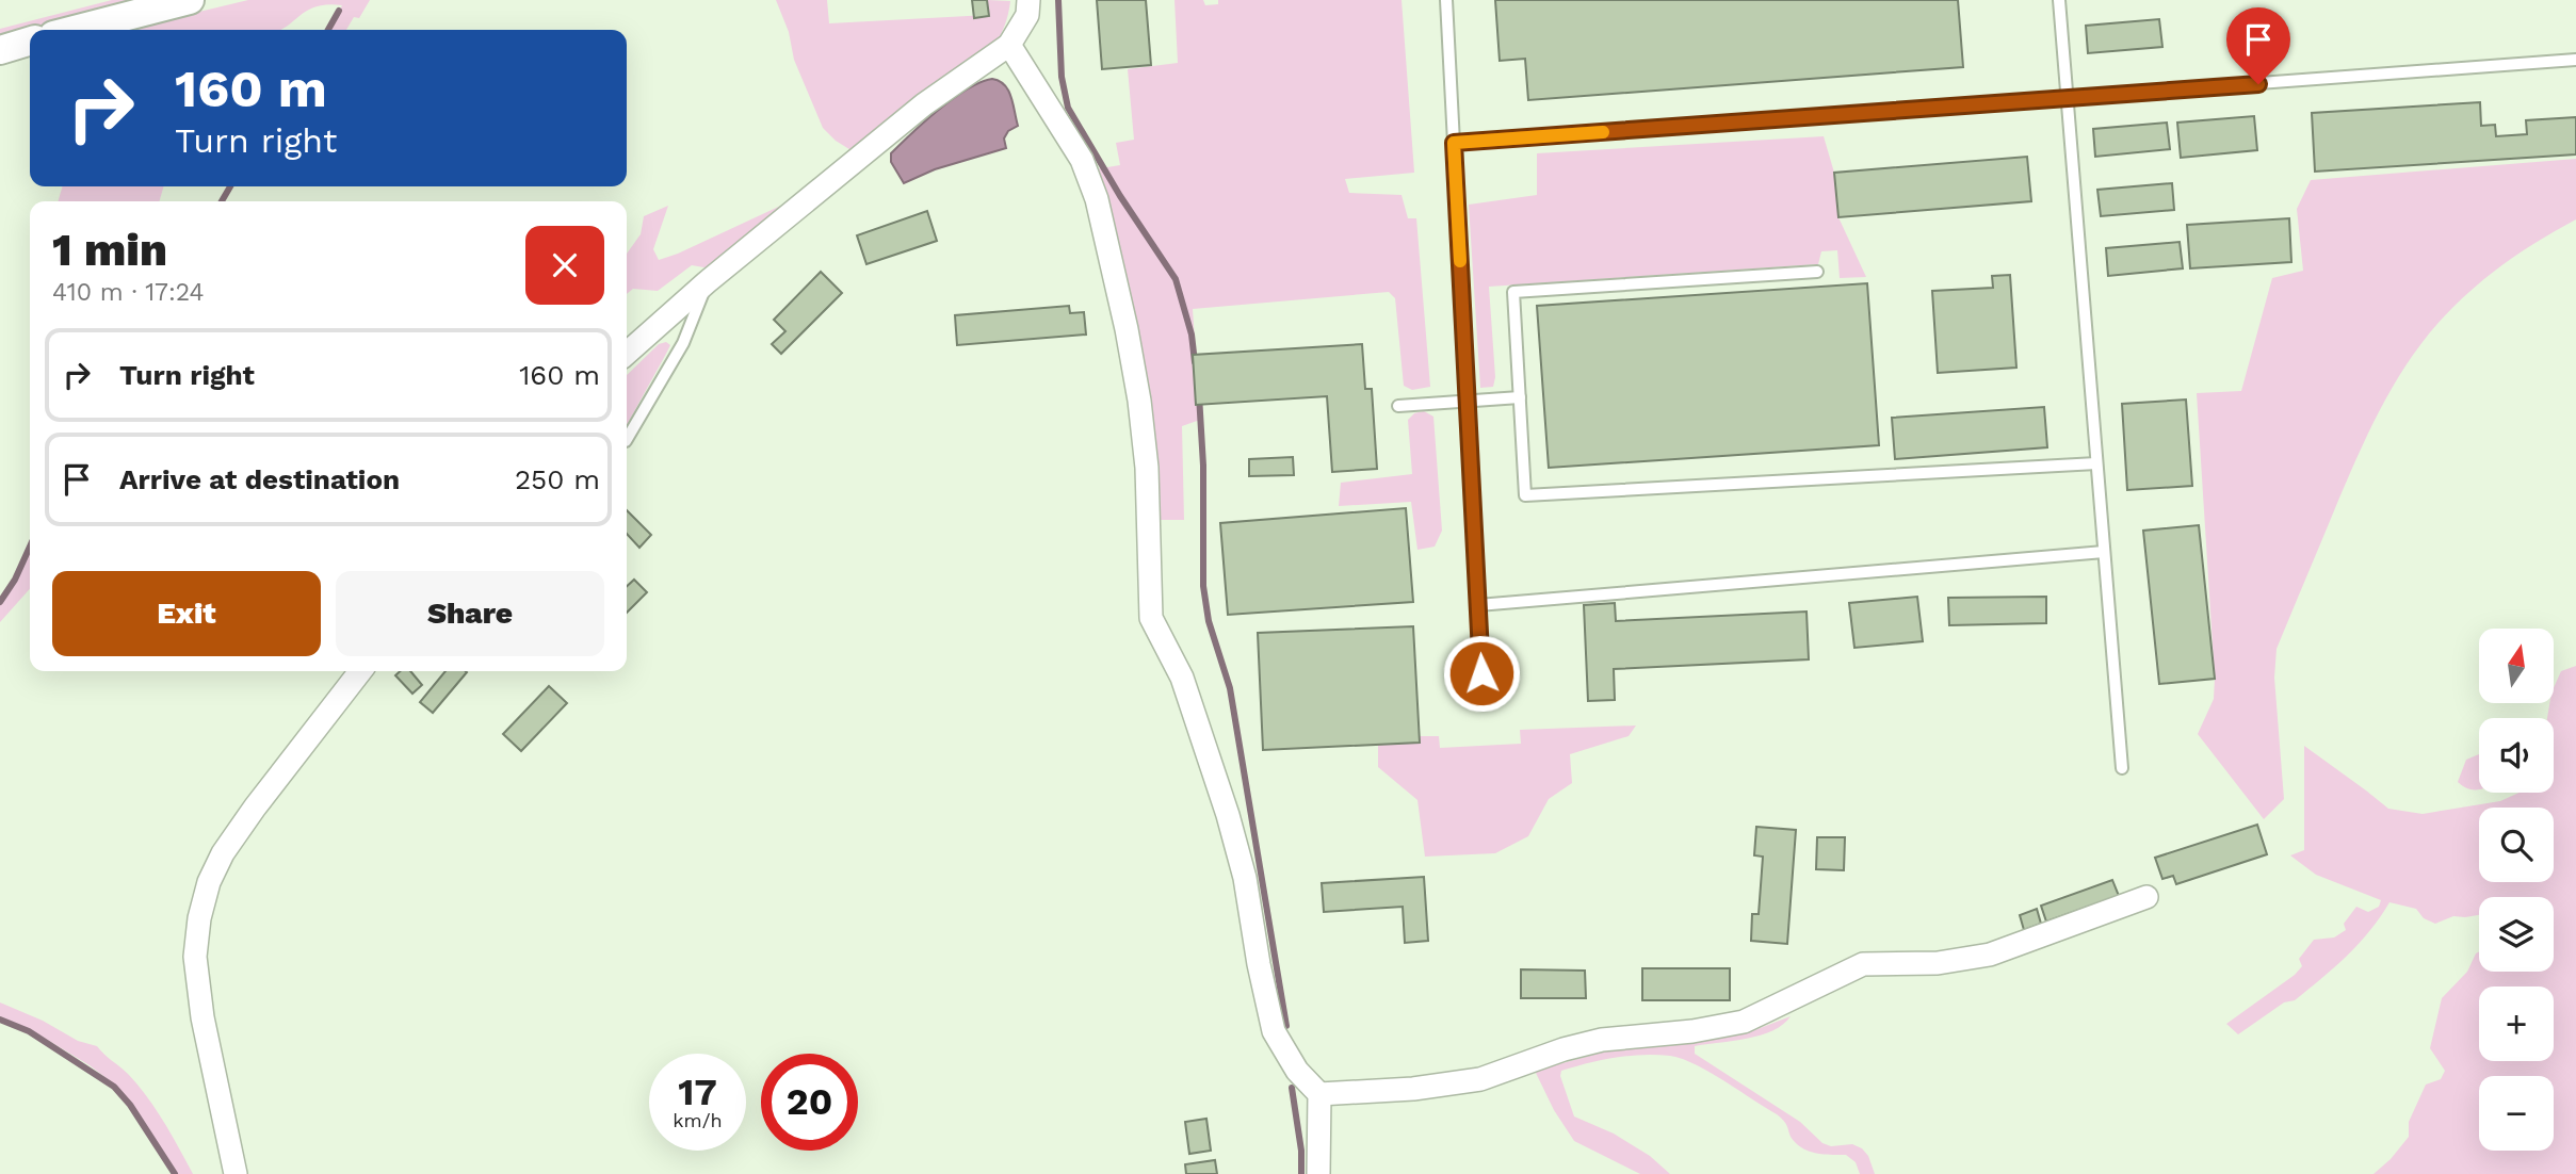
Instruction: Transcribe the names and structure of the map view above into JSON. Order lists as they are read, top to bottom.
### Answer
{
  "north": "top",
  "page": {
    "turn": ["160 m", "Turn right"],
    "heading": ["1 min", "410 m · 17:24"],
    "list": [
      {
        "name": "Turn right",
        "value": "160 m"
      },
      {
        "name": "Arrive at destination",
        "value": "250 m"
      }
    ],
    "buttons": ["Exit", "Share"],
    "map_buttons": ["+", "−"],
    "speed": "17 km/h",
    "limit": "20"
  }
}
